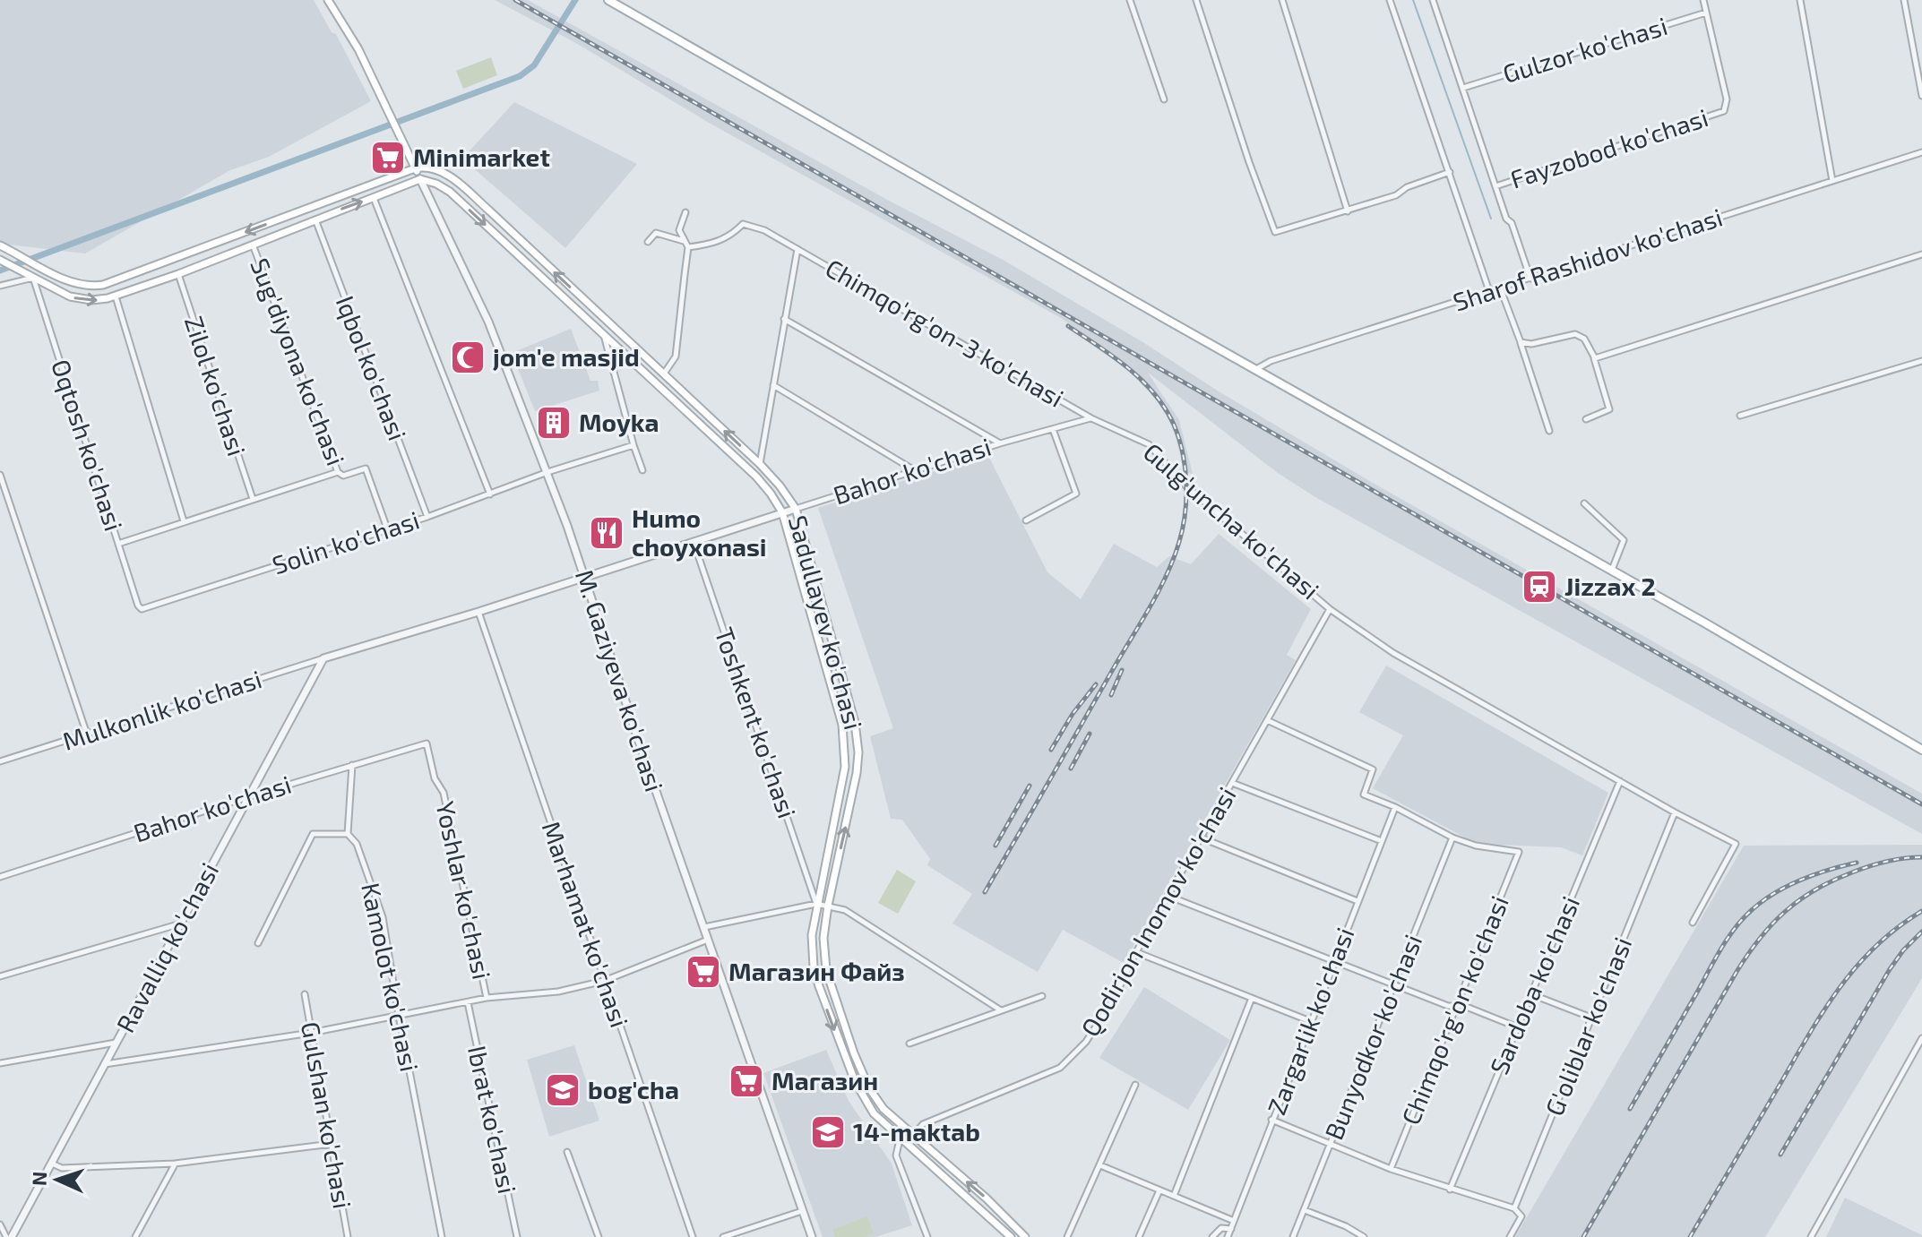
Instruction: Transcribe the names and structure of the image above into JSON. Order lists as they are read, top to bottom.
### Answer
{
  "streets": {
    "main road": ["Sadullayev ko'chasi", "M. Gaziyeva ko'chasi"],
    "street": [
      "Gulzor ko'chasi",
      "Fayzobod ko'chasi",
      "Sharof Rashidov ko'chasi",
      "Chimqo'rg'on-3 ko'chasi",
      "Sug'diyona ko'chasi",
      "Iqbol ko'chasi",
      "Zilol ko'chasi",
      "Oqtosh ko'chasi",
      "Bahor ko'chasi",
      "Gulg'uncha ko'chasi",
      "Solin ko'chasi",
      "Mulkonlik ko'chasi",
      "Toshkent ko'chasi",
      "Yoshlar ko'chasi",
      "Qodirjon Inomov ko'chasi",
      "Marhamat ko'chasi",
      "Ravalliq ko'chasi",
      "Kamolot ko'chasi",
      "Sardoba ko'chasi",
      "Chimqo'rg'on ko'chasi",
      "Zargarlik ko'chasi",
      "G'oliblar ko'chasi",
      "Bunyodkor ko'chasi",
      "Gulshan ko'chasi",
      "Ibrat ko'chasi"
    ]
  },
  "crossings": [
    ["Gulzor ko'chasi", "Fayzobod ko'chasi"],
    ["Chimqo'rg'on-3 ko'chasi", "Bahor ko'chasi"],
    ["Chimqo'rg'on-3 ko'chasi", "Gulg'uncha ko'chasi"],
    ["Sug'diyona ko'chasi", "Solin ko'chasi"],
    ["Iqbol ko'chasi", "Solin ko'chasi"],
    ["Oqtosh ko'chasi", "Solin ko'chasi"],
    ["Bahor ko'chasi", "Gulg'uncha ko'chasi"],
    ["Bahor ko'chasi", "Sadullayev ko'chasi"],
    ["Bahor ko'chasi", "M. Gaziyeva ko'chasi"],
    ["Bahor ko'chasi", "Mulkonlik ko'chasi"],
    ["Bahor ko'chasi", "Toshkent ko'chasi"],
    ["Bahor ko'chasi", "Yoshlar ko'chasi"],
    ["Bahor ko'chasi", "Marhamat ko'chasi"],
    ["Bahor ko'chasi", "Ravalliq ko'chasi"],
    ["Gulg'uncha ko'chasi", "Qodirjon Inomov ko'chasi"],
    ["Gulg'uncha ko'chasi", "Sardoba ko'chasi"],
    ["Gulg'uncha ko'chasi", "G'oliblar ko'chasi"],
    ["Solin ko'chasi", "M. Gaziyeva ko'chasi"],
    ["Sadullayev ko'chasi", "M. Gaziyeva ko'chasi"],
    ["Sadullayev ko'chasi", "Qodirjon Inomov ko'chasi"],
    ["Mulkonlik ko'chasi", "Ravalliq ko'chasi"],
    ["Chimqo'rg'on ko'chasi", "Bunyodkor ko'chasi"]
  ],
  "places": {
    "supermarket": ["Minimarket", "Магазин Файз", "Магазин"],
    "mosque": ["jom'e masjid"],
    "building": ["Moyka"],
    "restaurant": ["Humo choyxonasi"],
    "station": ["Jizzax 2"],
    "school or university": ["bog'cha", "14-maktab"]
  },
  "north": "left"
}
